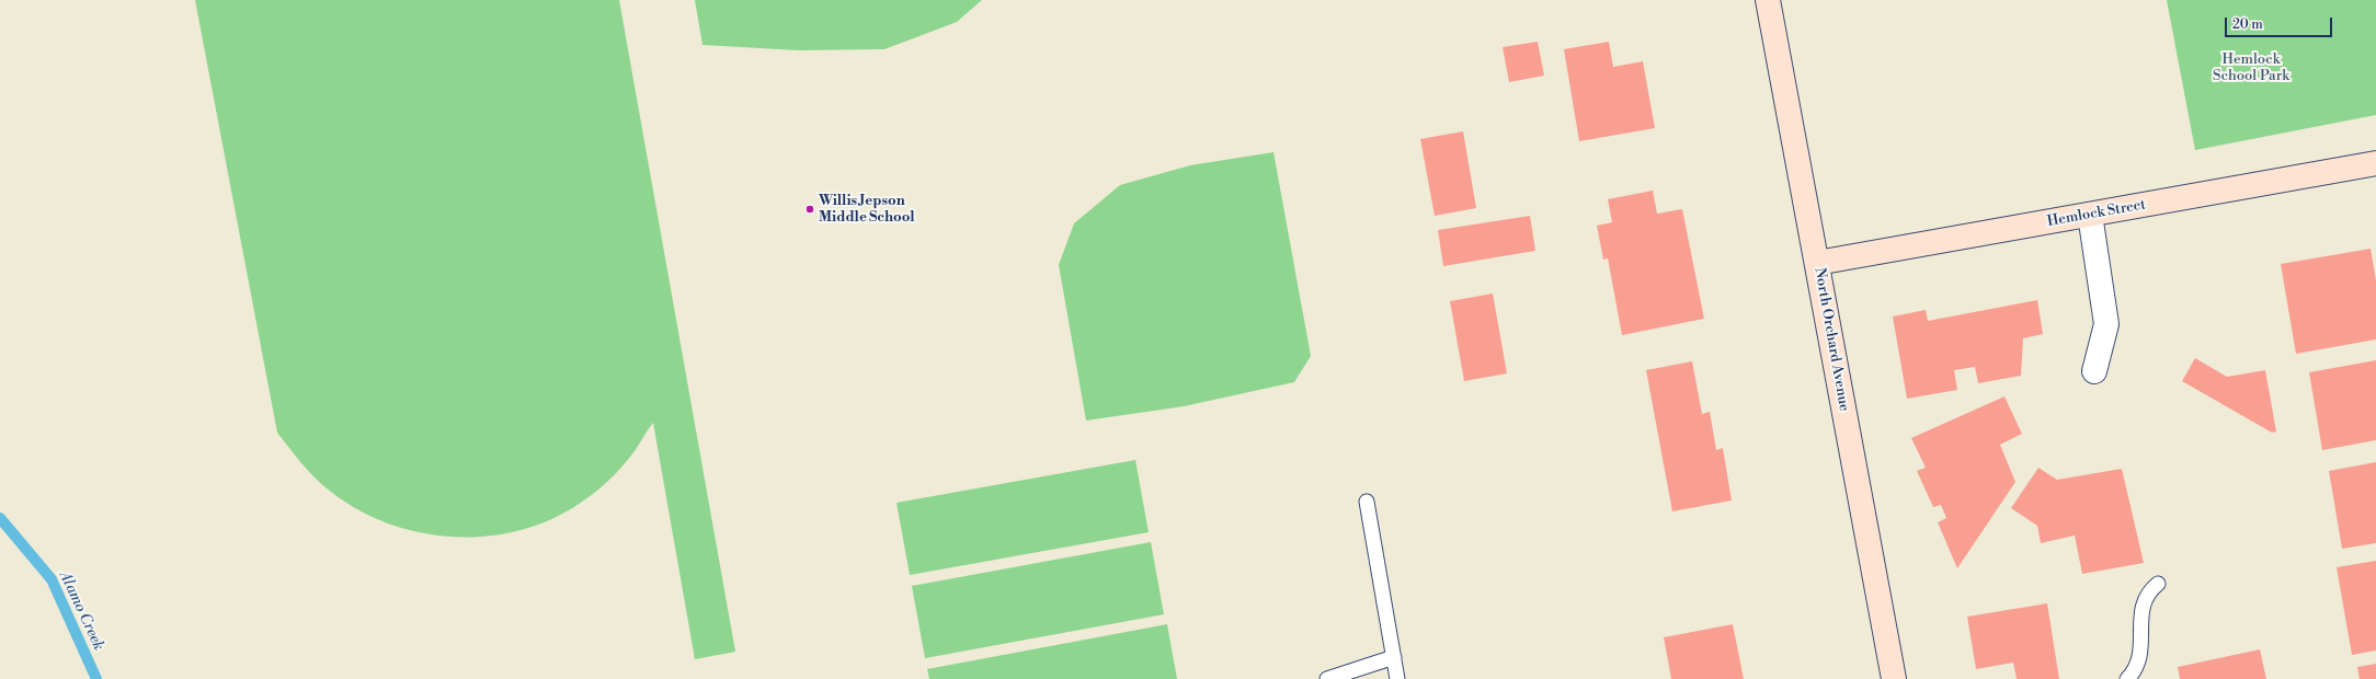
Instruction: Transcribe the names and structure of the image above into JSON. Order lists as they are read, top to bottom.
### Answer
{
  "streets": {
    "street": ["Hemlock Street", "North Orchard Avenue"]
  },
  "crossings": [
    ["Hemlock Street", "North Orchard Avenue"]
  ],
  "water": ["Alamo Creek"],
  "parks": ["Hemlock School Park"],
  "places": ["Willis Jepson Middle School"],
  "scale_bar": "20 m"
}
